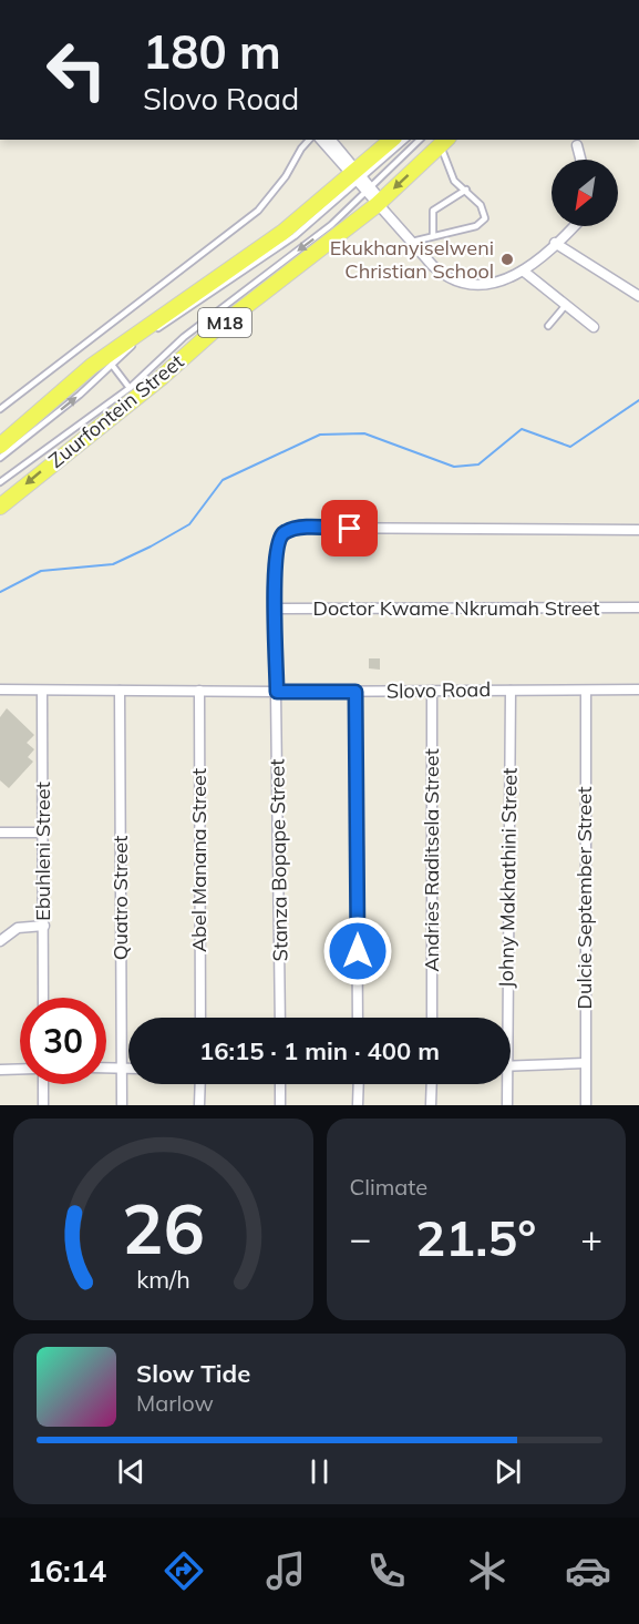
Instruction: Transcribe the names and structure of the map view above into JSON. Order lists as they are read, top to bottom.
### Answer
{
  "streets": {
    "main road": ["M18", "Zuurfontein Street"],
    "street": [
      "Doctor Kwame Nkrumah Street",
      "Slovo Road",
      "Ebuhleni Street",
      "Abel Manana Street",
      "Stanza Bopape Street",
      "Andries Raditsela Street",
      "Johny Makhathini Street",
      "Quatro Street",
      "Dulcie September Street"
    ]
  },
  "crossings": [
    ["Doctor Kwame Nkrumah Street", "Stanza Bopape Street"],
    ["Slovo Road", "Ebuhleni Street"],
    ["Slovo Road", "Abel Manana Street"],
    ["Slovo Road", "Stanza Bopape Street"],
    ["Slovo Road", "Andries Raditsela Street"],
    ["Slovo Road", "Johny Makhathini Street"],
    ["Slovo Road", "Quatro Street"],
    ["Slovo Road", "Dulcie September Street"]
  ],
  "places": ["Ekukhanyiselweni Christian School"],
  "north": "bottom left",
  "page": {
    "turn": ["180 m", "Slovo Road"],
    "limit": "30",
    "trip": "16:15 · 1 min · 400 m",
    "tile": "Climate",
    "heat": ["−", "21.5°", "+"],
    "song": ["Slow Tide", "Marlow"],
    "tabs": "16:14",
    "gauge": ["26", "km/h"]
  }
}
